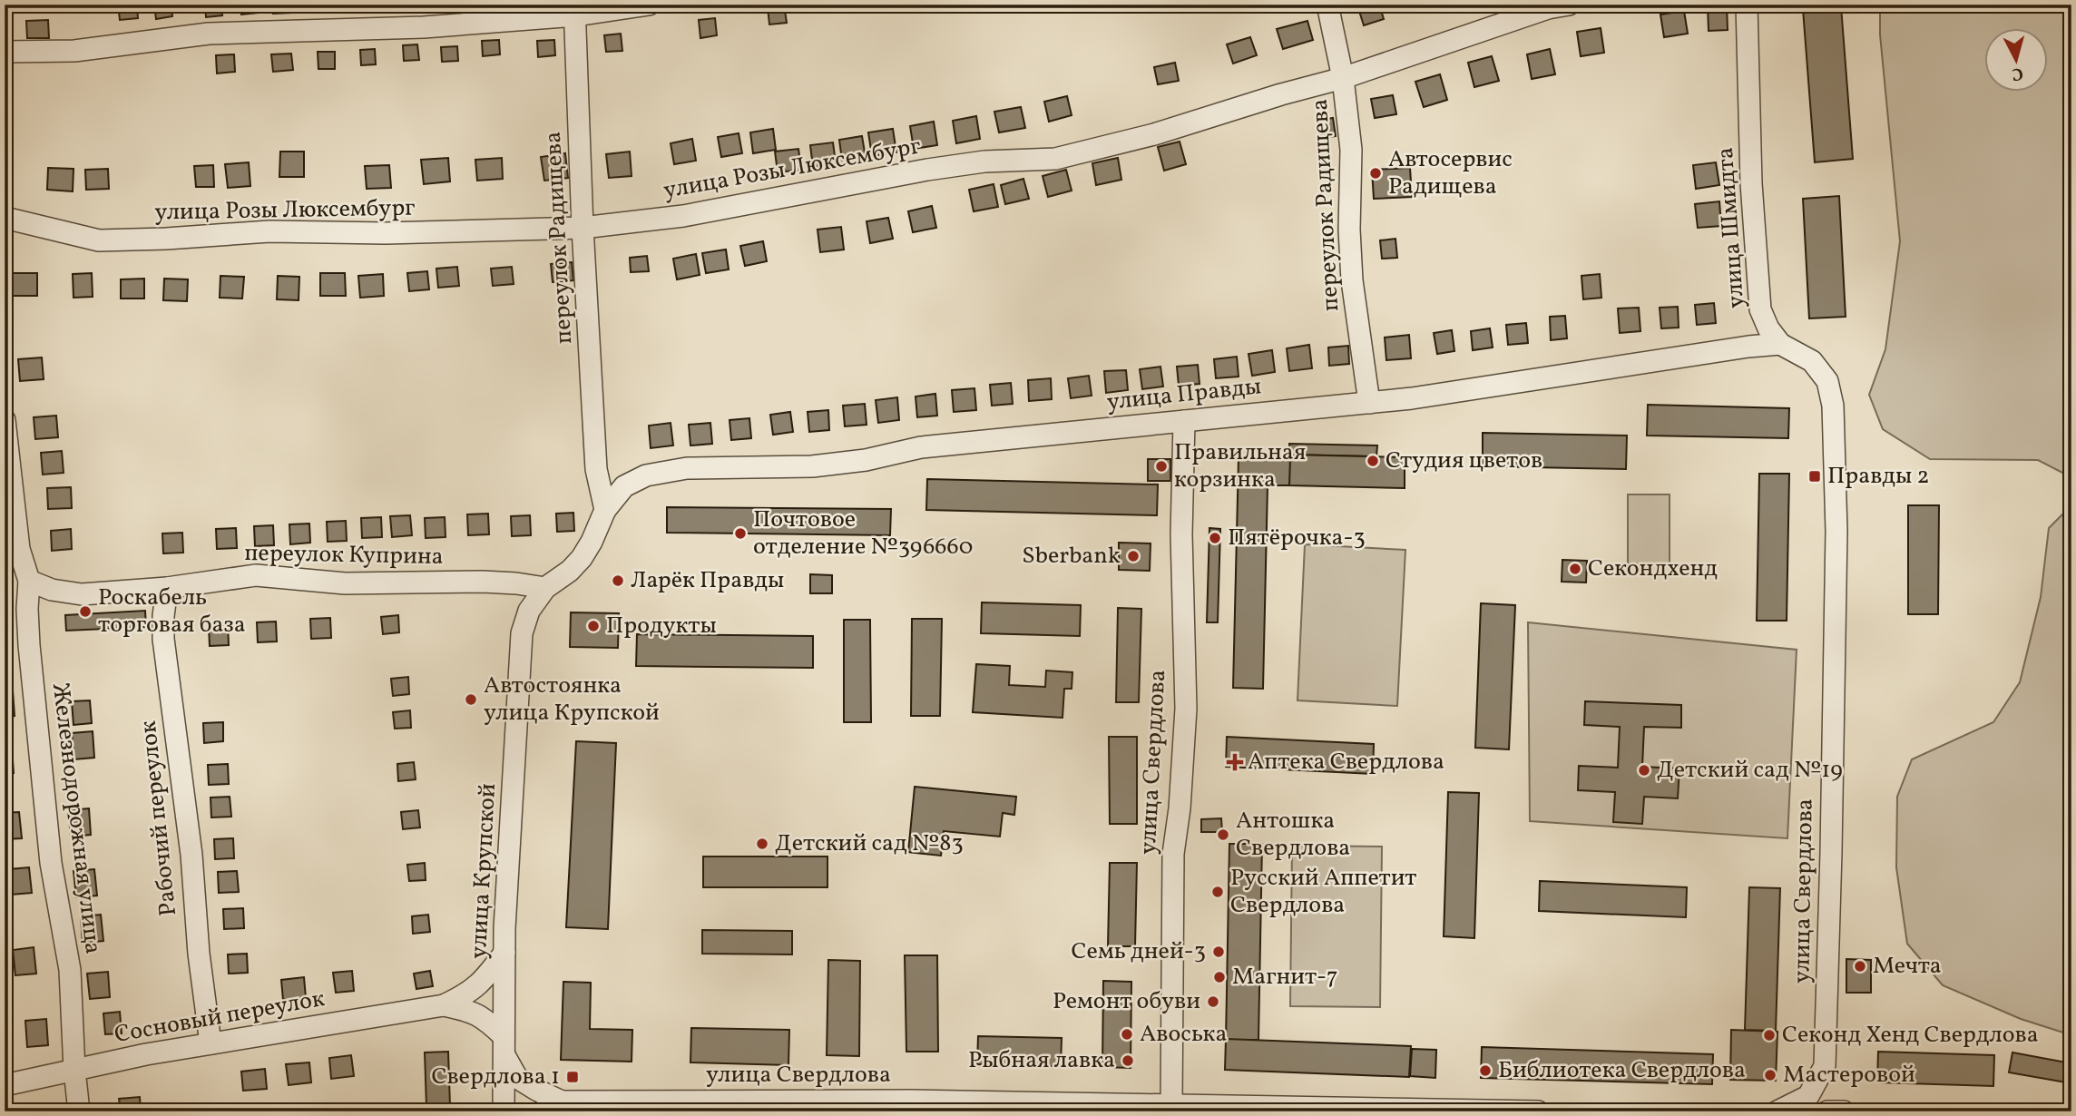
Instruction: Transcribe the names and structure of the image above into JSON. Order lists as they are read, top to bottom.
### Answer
{
  "streets": {
    "street": [
      "улица Розы Люксембург",
      "переулок Радищева",
      "улица Шмидта",
      "улица Правды",
      "переулок Куприна",
      "улица Свердлова",
      "Железнодорожная улица",
      "Рабочий переулок",
      "улица Крупской",
      "Сосновый переулок"
    ]
  },
  "crossings": [
    ["улица Розы Люксембург", "переулок Радищева"],
    ["переулок Радищева", "улица Правды"],
    ["улица Шмидта", "улица Правды"],
    ["улица Шмидта", "улица Свердлова"],
    ["улица Правды", "переулок Куприна"],
    ["улица Правды", "улица Свердлова"],
    ["улица Правды", "улица Крупской"],
    ["переулок Куприна", "Железнодорожная улица"],
    ["переулок Куприна", "Рабочий переулок"],
    ["переулок Куприна", "улица Крупской"],
    ["улица Свердлова", "Сосновый переулок"],
    ["Железнодорожная улица", "Сосновый переулок"],
    ["Рабочий переулок", "Сосновый переулок"],
    ["улица Крупской", "Сосновый переулок"]
  ],
  "places": {
    "other": [
      "Автосервис Радищева",
      "Студия цветов",
      "Правильная корзинка",
      "Почтовое отделение №396660",
      "Пятёрочка-3",
      "Sberbank",
      "Секондхенд",
      "Ларёк Правды",
      "Роскабель торговая база",
      "Продукты",
      "Автостоянка улица Крупской",
      "Детский сад №19",
      "Антошка Свердлова",
      "Детский сад №83",
      "Русский Аппетит Свердлова",
      "Семь дней-3",
      "Мечта",
      "Магнит-7",
      "Ремонт обуви",
      "Авоська",
      "Секонд Хенд Свердлова",
      "Рыбная лавка",
      "Библиотека Свердлова",
      "Мастеровой"
    ],
    "transit": ["Правды 2", "Свердлова 1"],
    "health": ["Аптека Свердлова"]
  },
  "north": "bottom"
}
